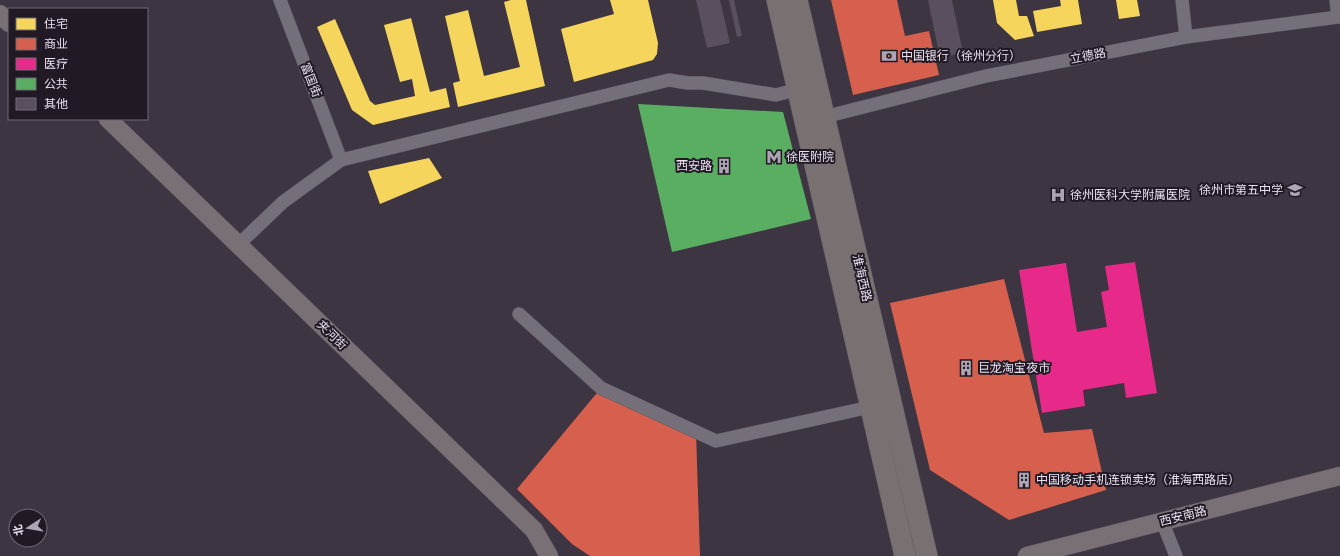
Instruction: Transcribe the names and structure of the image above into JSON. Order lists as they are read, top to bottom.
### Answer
{
  "streets": {
    "main road": ["淮海西路"],
    "street": [
      "立德路",
      "富国街",
      "夹河街",
      "西安南路"
    ]
  },
  "crossings": [
    ["立德路", "淮海西路"]
  ],
  "places": {
    "bank": ["中国银行（徐州分行）"],
    "metro station": ["徐医附院"],
    "building": ["西安路", "巨龙淘宝夜市", "中国移动手机连锁卖场（淮海西路店）"],
    "school or university": ["徐州市第五中学"],
    "hospital": ["徐州医科大学附属医院"]
  },
  "legend": [
    "住宅",
    "商业",
    "医疗",
    "公共",
    "其他"
  ],
  "north": "left"
}
